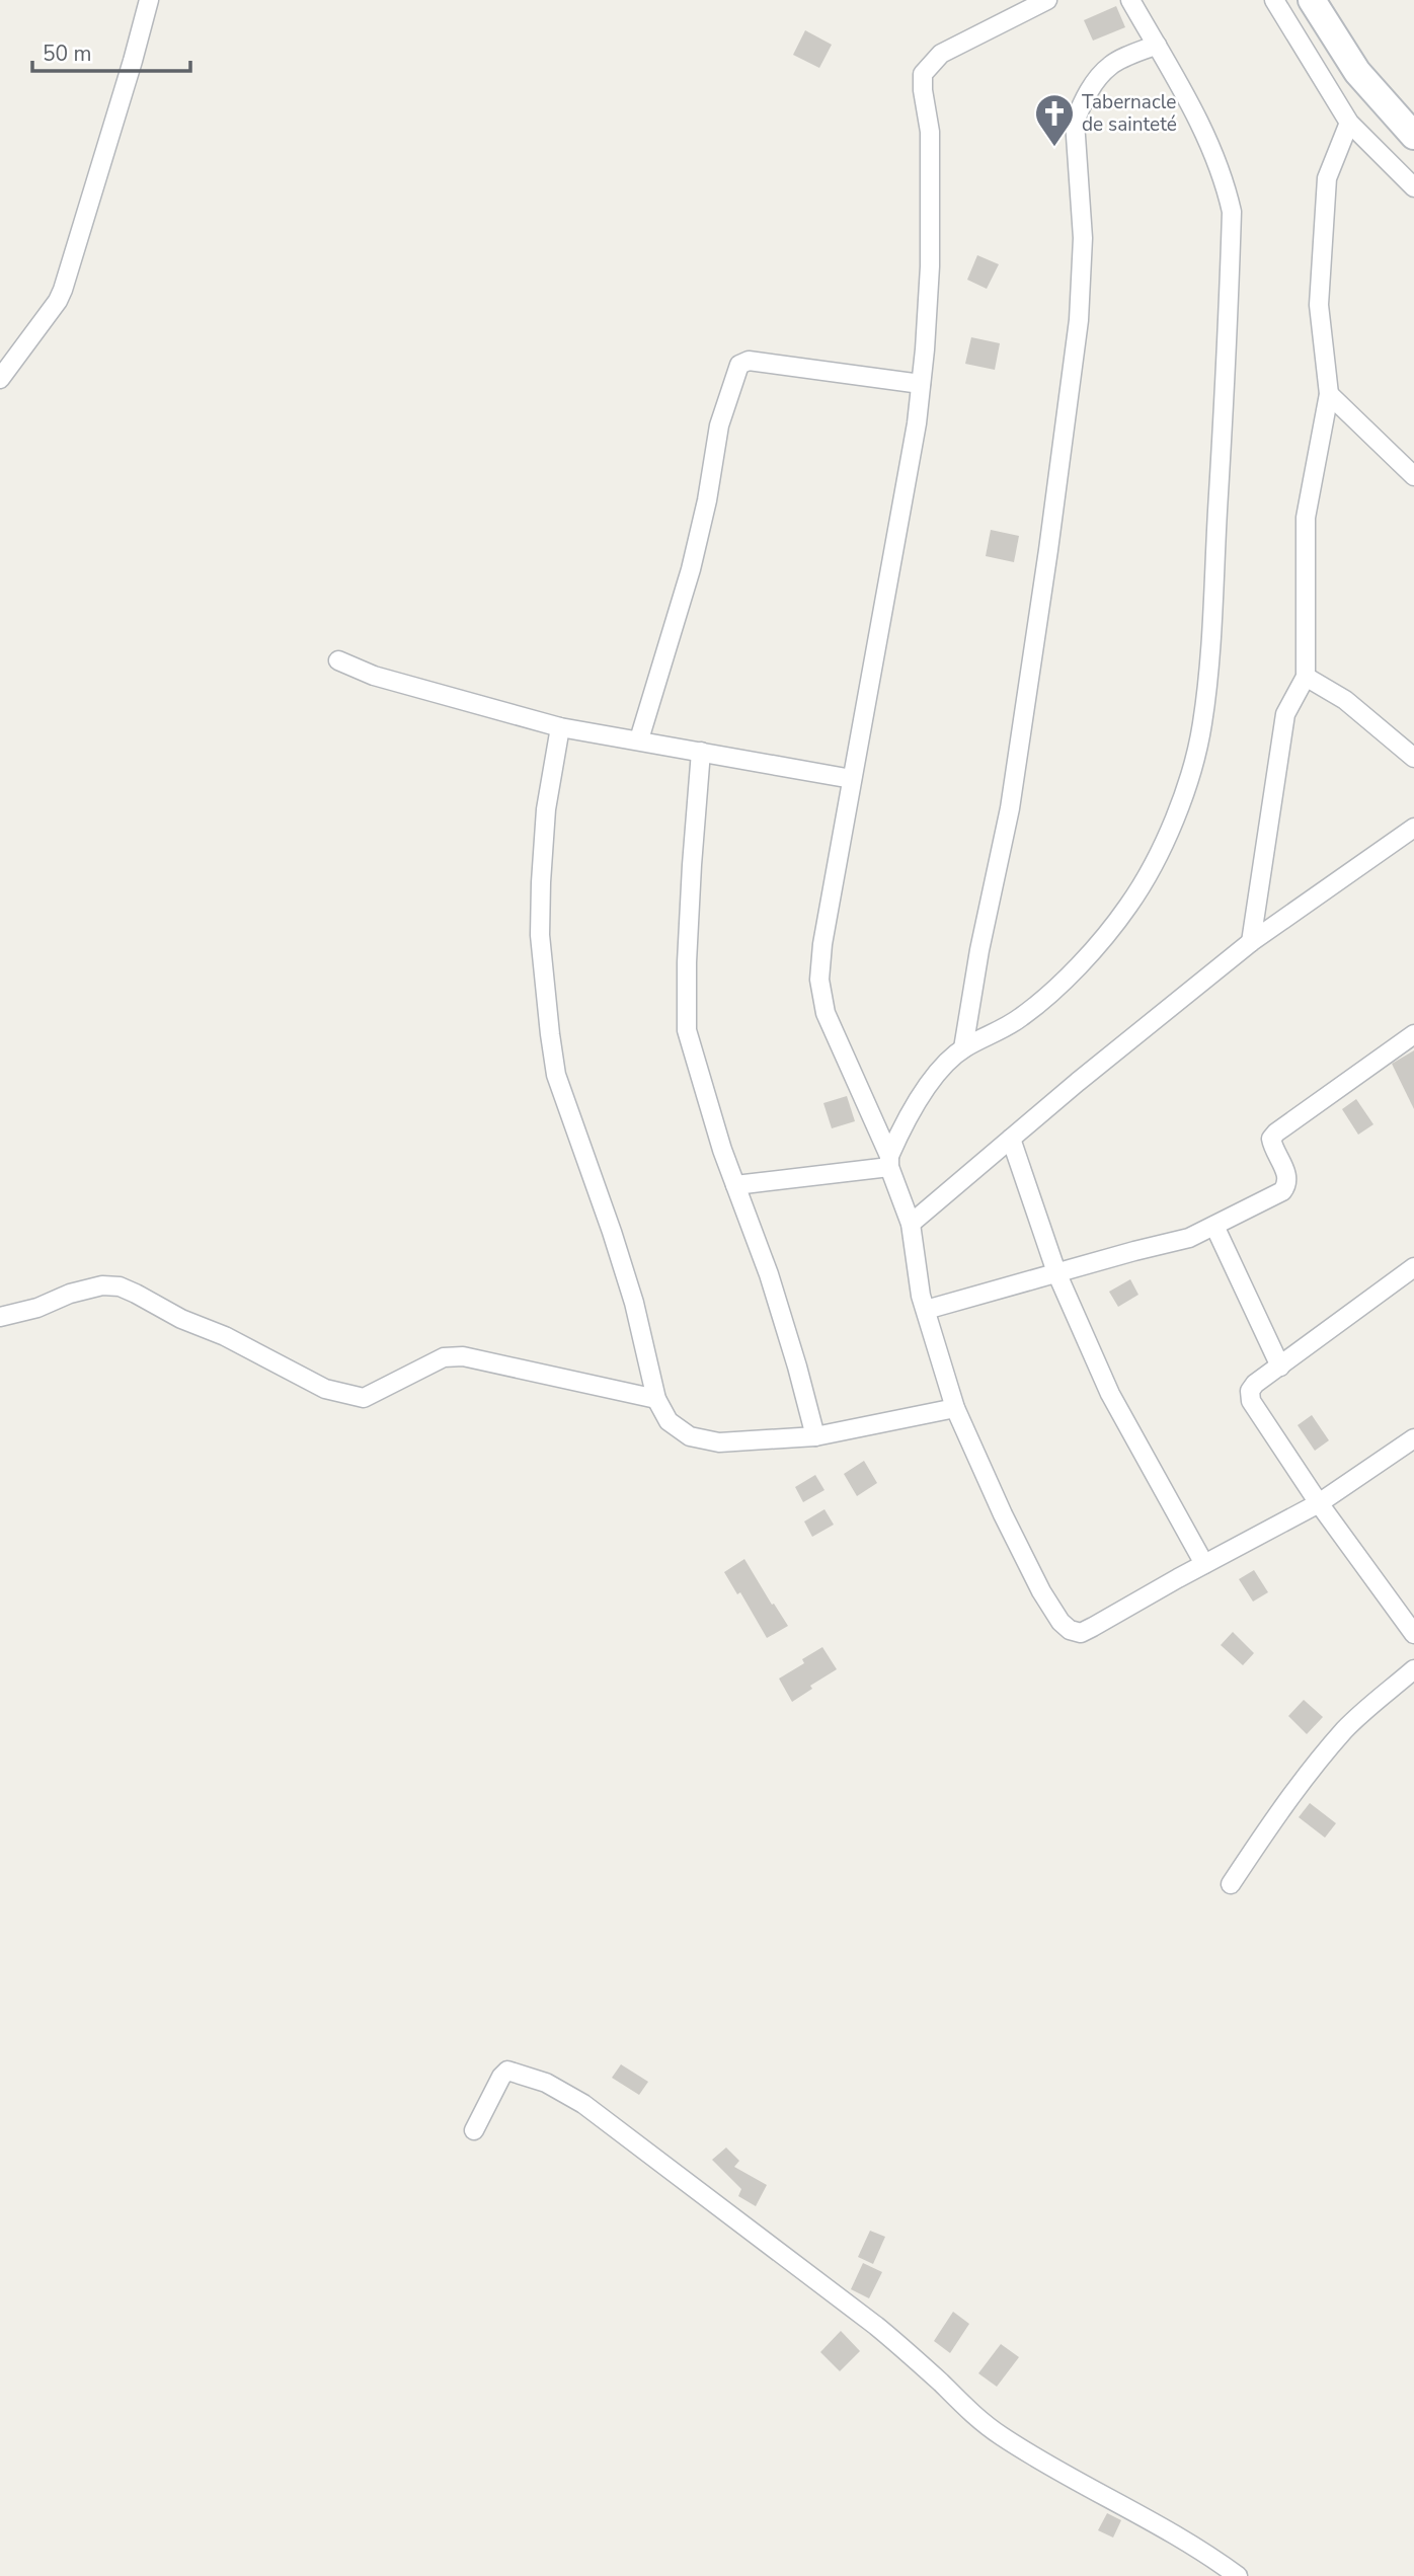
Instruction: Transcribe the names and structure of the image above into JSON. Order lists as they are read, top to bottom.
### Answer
{
  "places": {
    "church": ["Tabernacle de sainteté"]
  },
  "scale_bar": "50 m"
}
